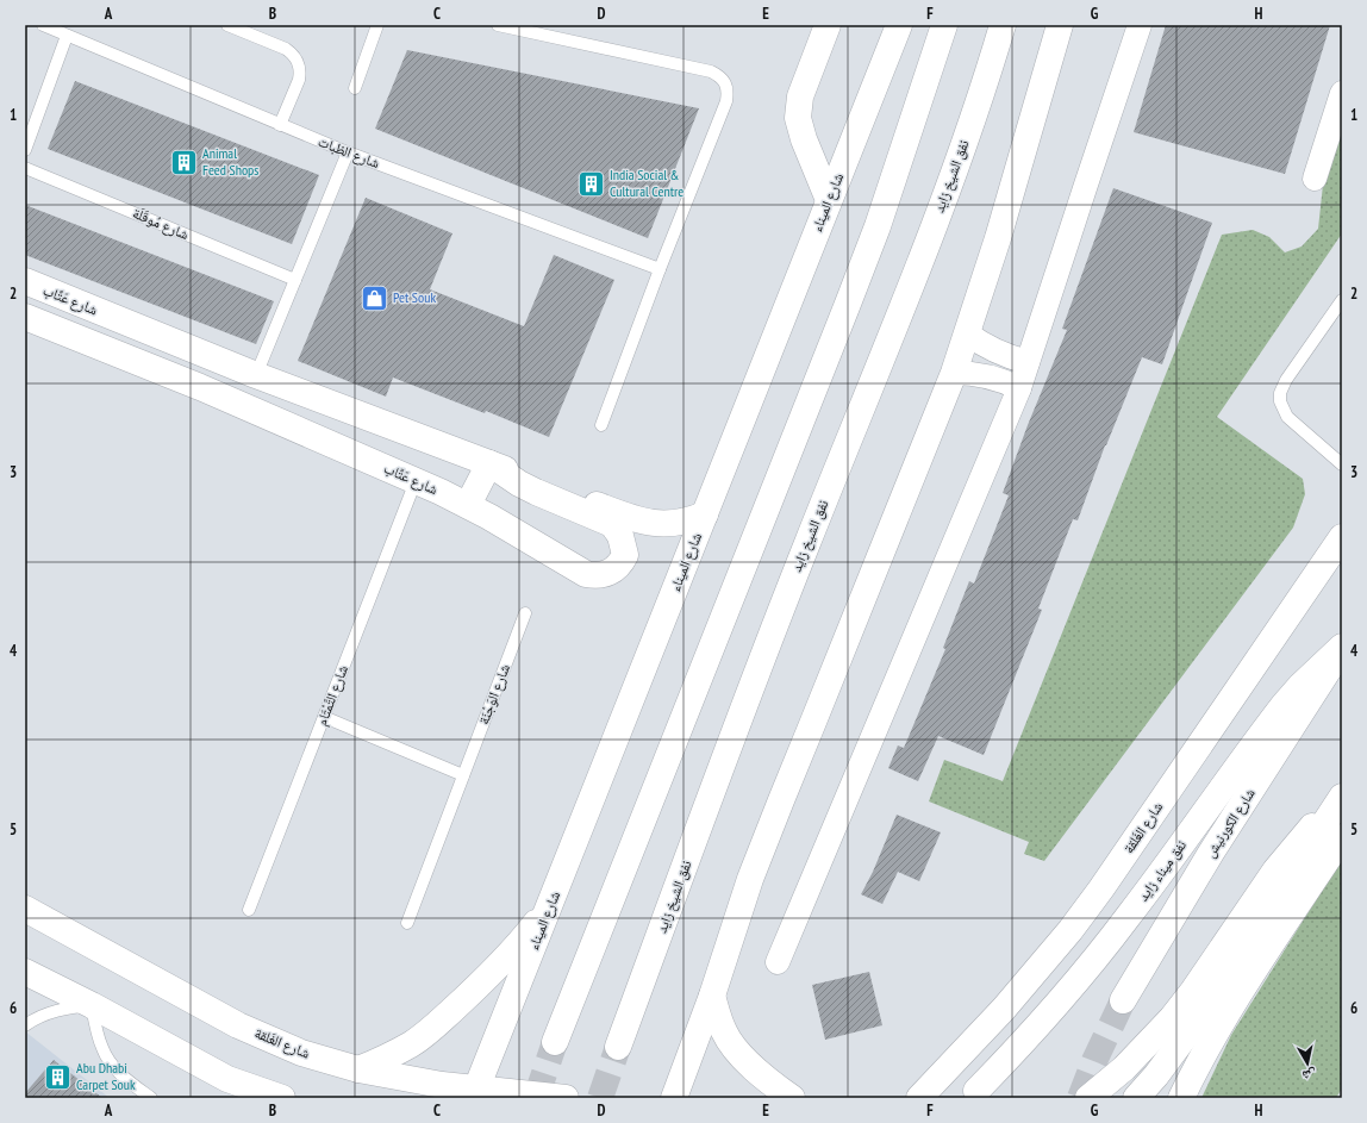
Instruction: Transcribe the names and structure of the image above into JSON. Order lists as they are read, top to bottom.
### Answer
{
  "streets": {
    "main road": [
      "نفق الشيخ زايد",
      "شارع الميناء",
      "شارع عَتَّاب",
      "شارع الكورنيش",
      "شارع الغَلقة",
      "نفق ميناء زايد"
    ],
    "lane": [
      "شارع الظبات",
      "شارع مُوقَلَة",
      "شارع الوَجْنَة",
      "شارع التَّمْتَام"
    ]
  },
  "crossings": [
    ["شارع الميناء", "شارع عَتَّاب"],
    ["شارع الميناء", "شارع الغَلقة"],
    ["شارع عَتَّاب", "شارع التَّمْتَام"],
    ["شارع الكورنيش", "نفق ميناء زايد"]
  ],
  "places": {
    "building": ["Animal Feed Shops", "India Social & Cultural Centre", "Abu Dhabi Carpet Souk"],
    "shop": ["Pet Souk"]
  },
  "north": "bottom",
  "grid": {
    "columns": [
      "A",
      "B",
      "C",
      "D",
      "E",
      "F",
      "G",
      "H"
    ],
    "rows": [
      "1",
      "2",
      "3",
      "4",
      "5",
      "6"
    ]
  }
}
